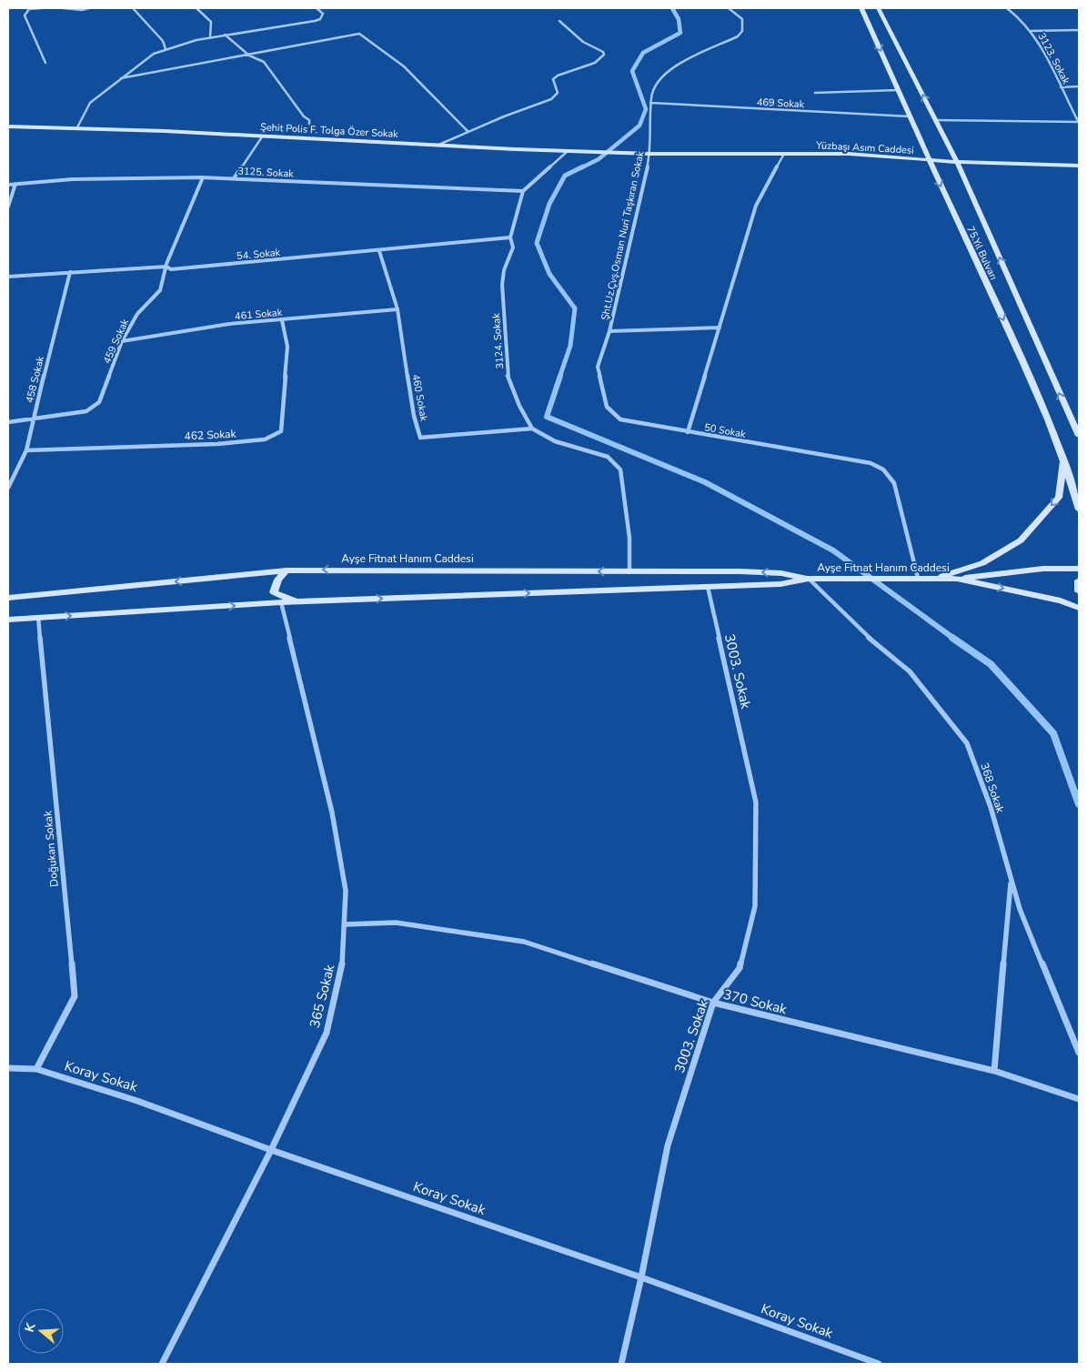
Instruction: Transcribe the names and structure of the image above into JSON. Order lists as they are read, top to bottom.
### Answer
{
  "streets": {
    "main road": [
      "Şehit Polis F. Tolga Özer Sokak",
      "Yüzbaşı Asım Caddesi",
      "75.Yıl Bulvarı",
      "Ayşe Fitnat Hanım Caddesi"
    ],
    "street": [
      "3123. Sokak",
      "469 Sokak",
      "3125. Sokak",
      "Şht.Uz.Çvş.Osman Nuri Taşkıran Sokak",
      "54. Sokak",
      "461 Sokak",
      "459 Sokak",
      "3124. Sokak",
      "458 Sokak",
      "460 Sokak",
      "50 Sokak",
      "462 Sokak",
      "3003. Sokak",
      "368 Sokak",
      "Doğukan Sokak",
      "365 Sokak",
      "370 Sokak",
      "Koray Sokak"
    ]
  },
  "crossings": [
    ["469 Sokak", "Şht.Uz.Çvş.Osman Nuri Taşkıran Sokak"],
    ["469 Sokak", "75.Yıl Bulvarı"],
    ["Şehit Polis F. Tolga Özer Sokak", "Yüzbaşı Asım Caddesi"],
    ["Şehit Polis F. Tolga Özer Sokak", "Şht.Uz.Çvş.Osman Nuri Taşkıran Sokak"],
    ["Yüzbaşı Asım Caddesi", "Şht.Uz.Çvş.Osman Nuri Taşkıran Sokak"],
    ["Yüzbaşı Asım Caddesi", "75.Yıl Bulvarı"],
    ["Yüzbaşı Asım Caddesi", "50 Sokak"],
    ["3125. Sokak", "459 Sokak"],
    ["3125. Sokak", "3124. Sokak"],
    ["Şht.Uz.Çvş.Osman Nuri Taşkıran Sokak", "50 Sokak"],
    ["54. Sokak", "459 Sokak"],
    ["54. Sokak", "3124. Sokak"],
    ["54. Sokak", "458 Sokak"],
    ["54. Sokak", "460 Sokak"],
    ["461 Sokak", "459 Sokak"],
    ["461 Sokak", "460 Sokak"],
    ["461 Sokak", "462 Sokak"],
    ["459 Sokak", "458 Sokak"],
    ["3124. Sokak", "460 Sokak"],
    ["3124. Sokak", "Ayşe Fitnat Hanım Caddesi"],
    ["458 Sokak", "462 Sokak"],
    ["50 Sokak", "Ayşe Fitnat Hanım Caddesi"],
    ["Ayşe Fitnat Hanım Caddesi", "3003. Sokak"],
    ["Ayşe Fitnat Hanım Caddesi", "368 Sokak"],
    ["Ayşe Fitnat Hanım Caddesi", "Doğukan Sokak"],
    ["Ayşe Fitnat Hanım Caddesi", "365 Sokak"],
    ["3003. Sokak", "370 Sokak"],
    ["3003. Sokak", "Koray Sokak"],
    ["Doğukan Sokak", "Koray Sokak"],
    ["365 Sokak", "370 Sokak"],
    ["365 Sokak", "Koray Sokak"]
  ],
  "north": "left"
}
